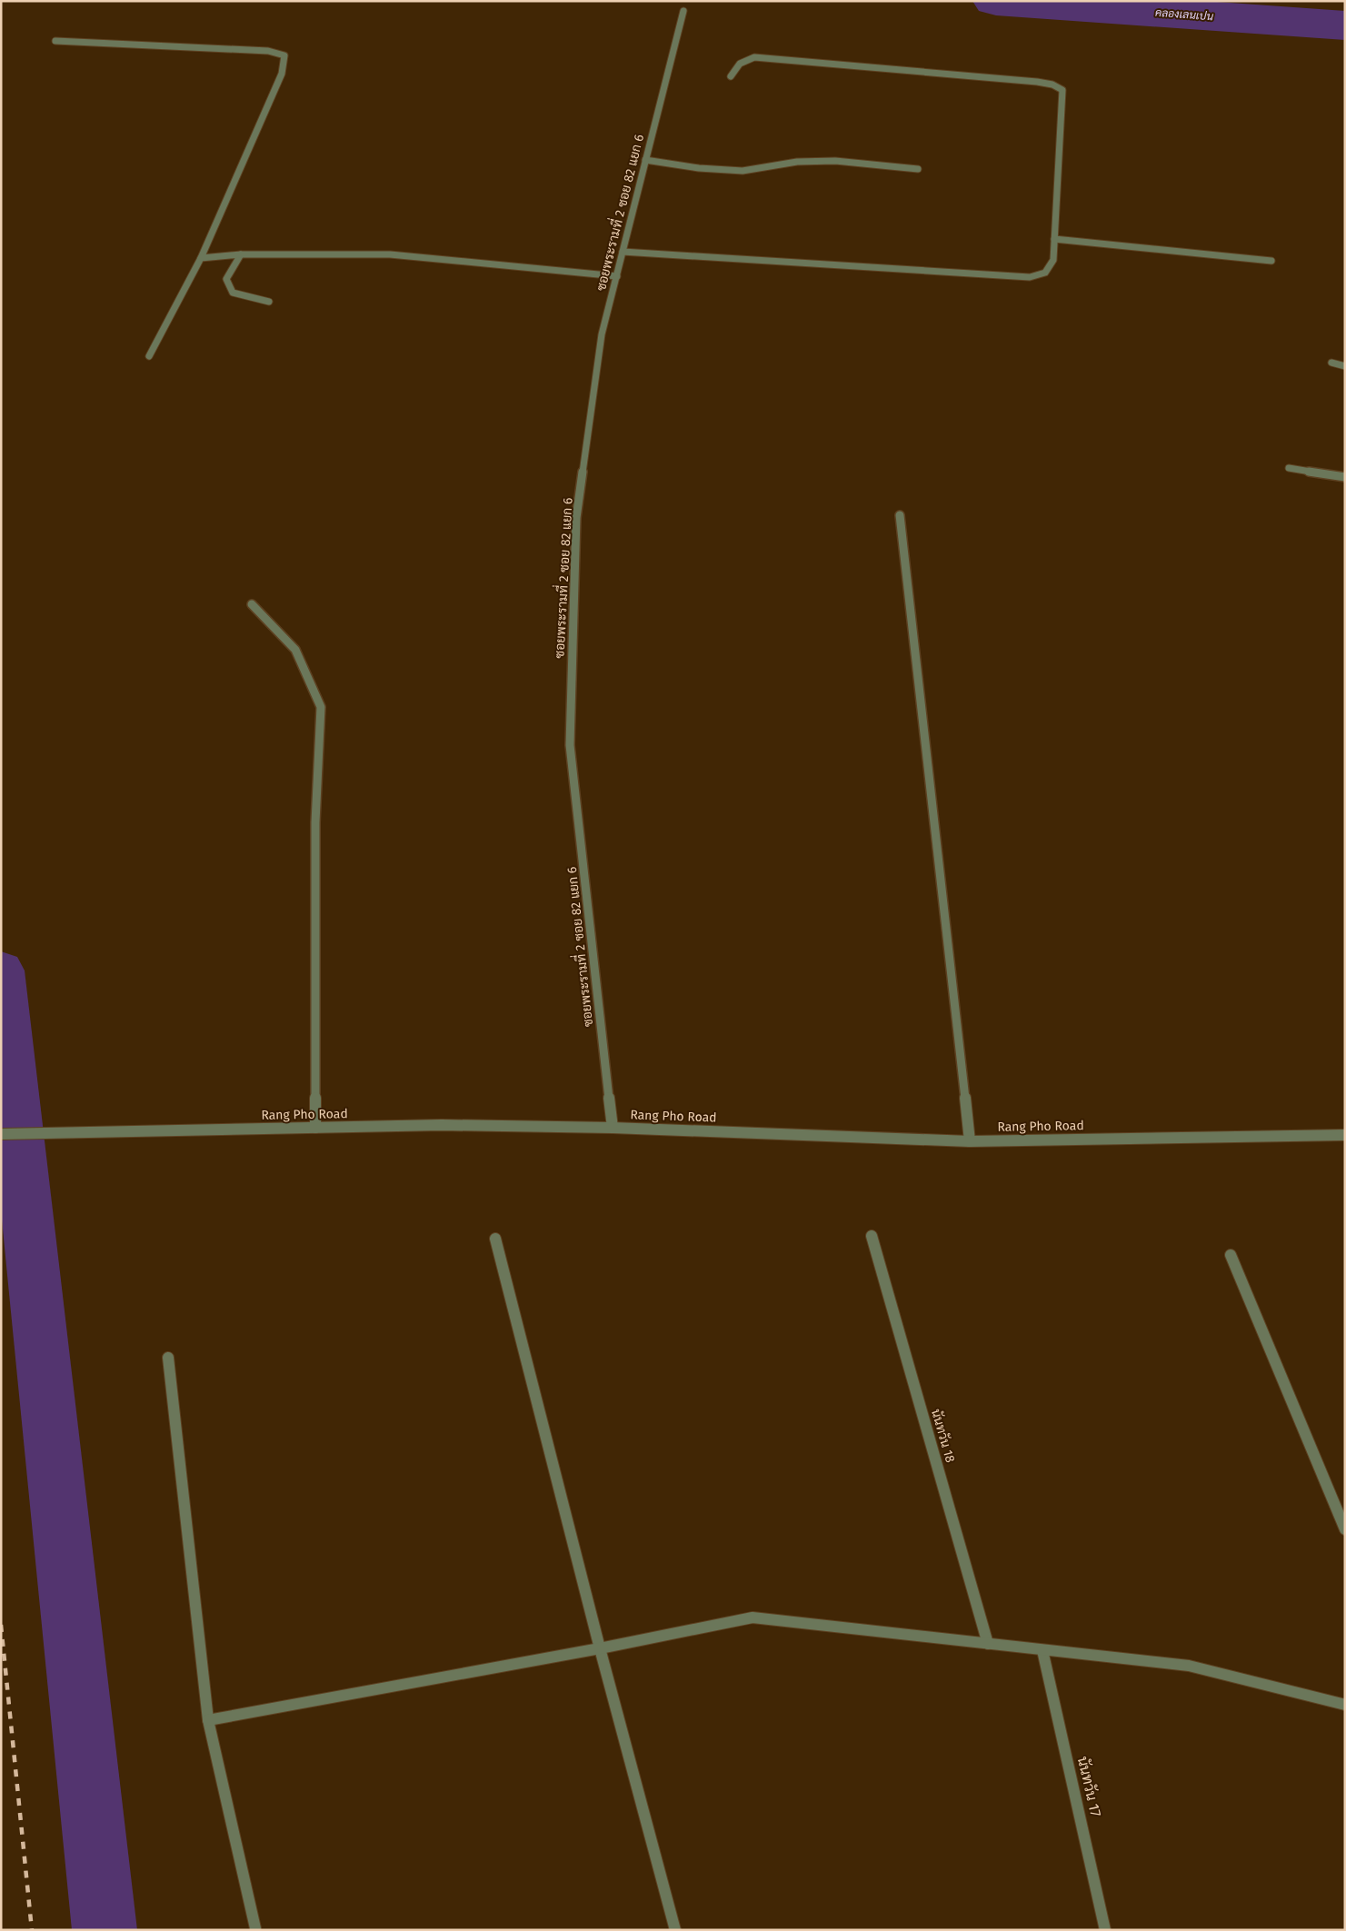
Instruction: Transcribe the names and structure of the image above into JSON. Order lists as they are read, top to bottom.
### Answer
{
  "streets": {
    "street": [
      "ซอยพระรามที่ 2 ซอย 82 แยก 6",
      "Rang Pho Road",
      "นันทวัน 18",
      "นันทวัน 17"
    ]
  },
  "crossings": [
    ["ซอยพระรามที่ 2 ซอย 82 แยก 6", "Rang Pho Road"]
  ],
  "water": ["คลองเลนเปน"]
}
